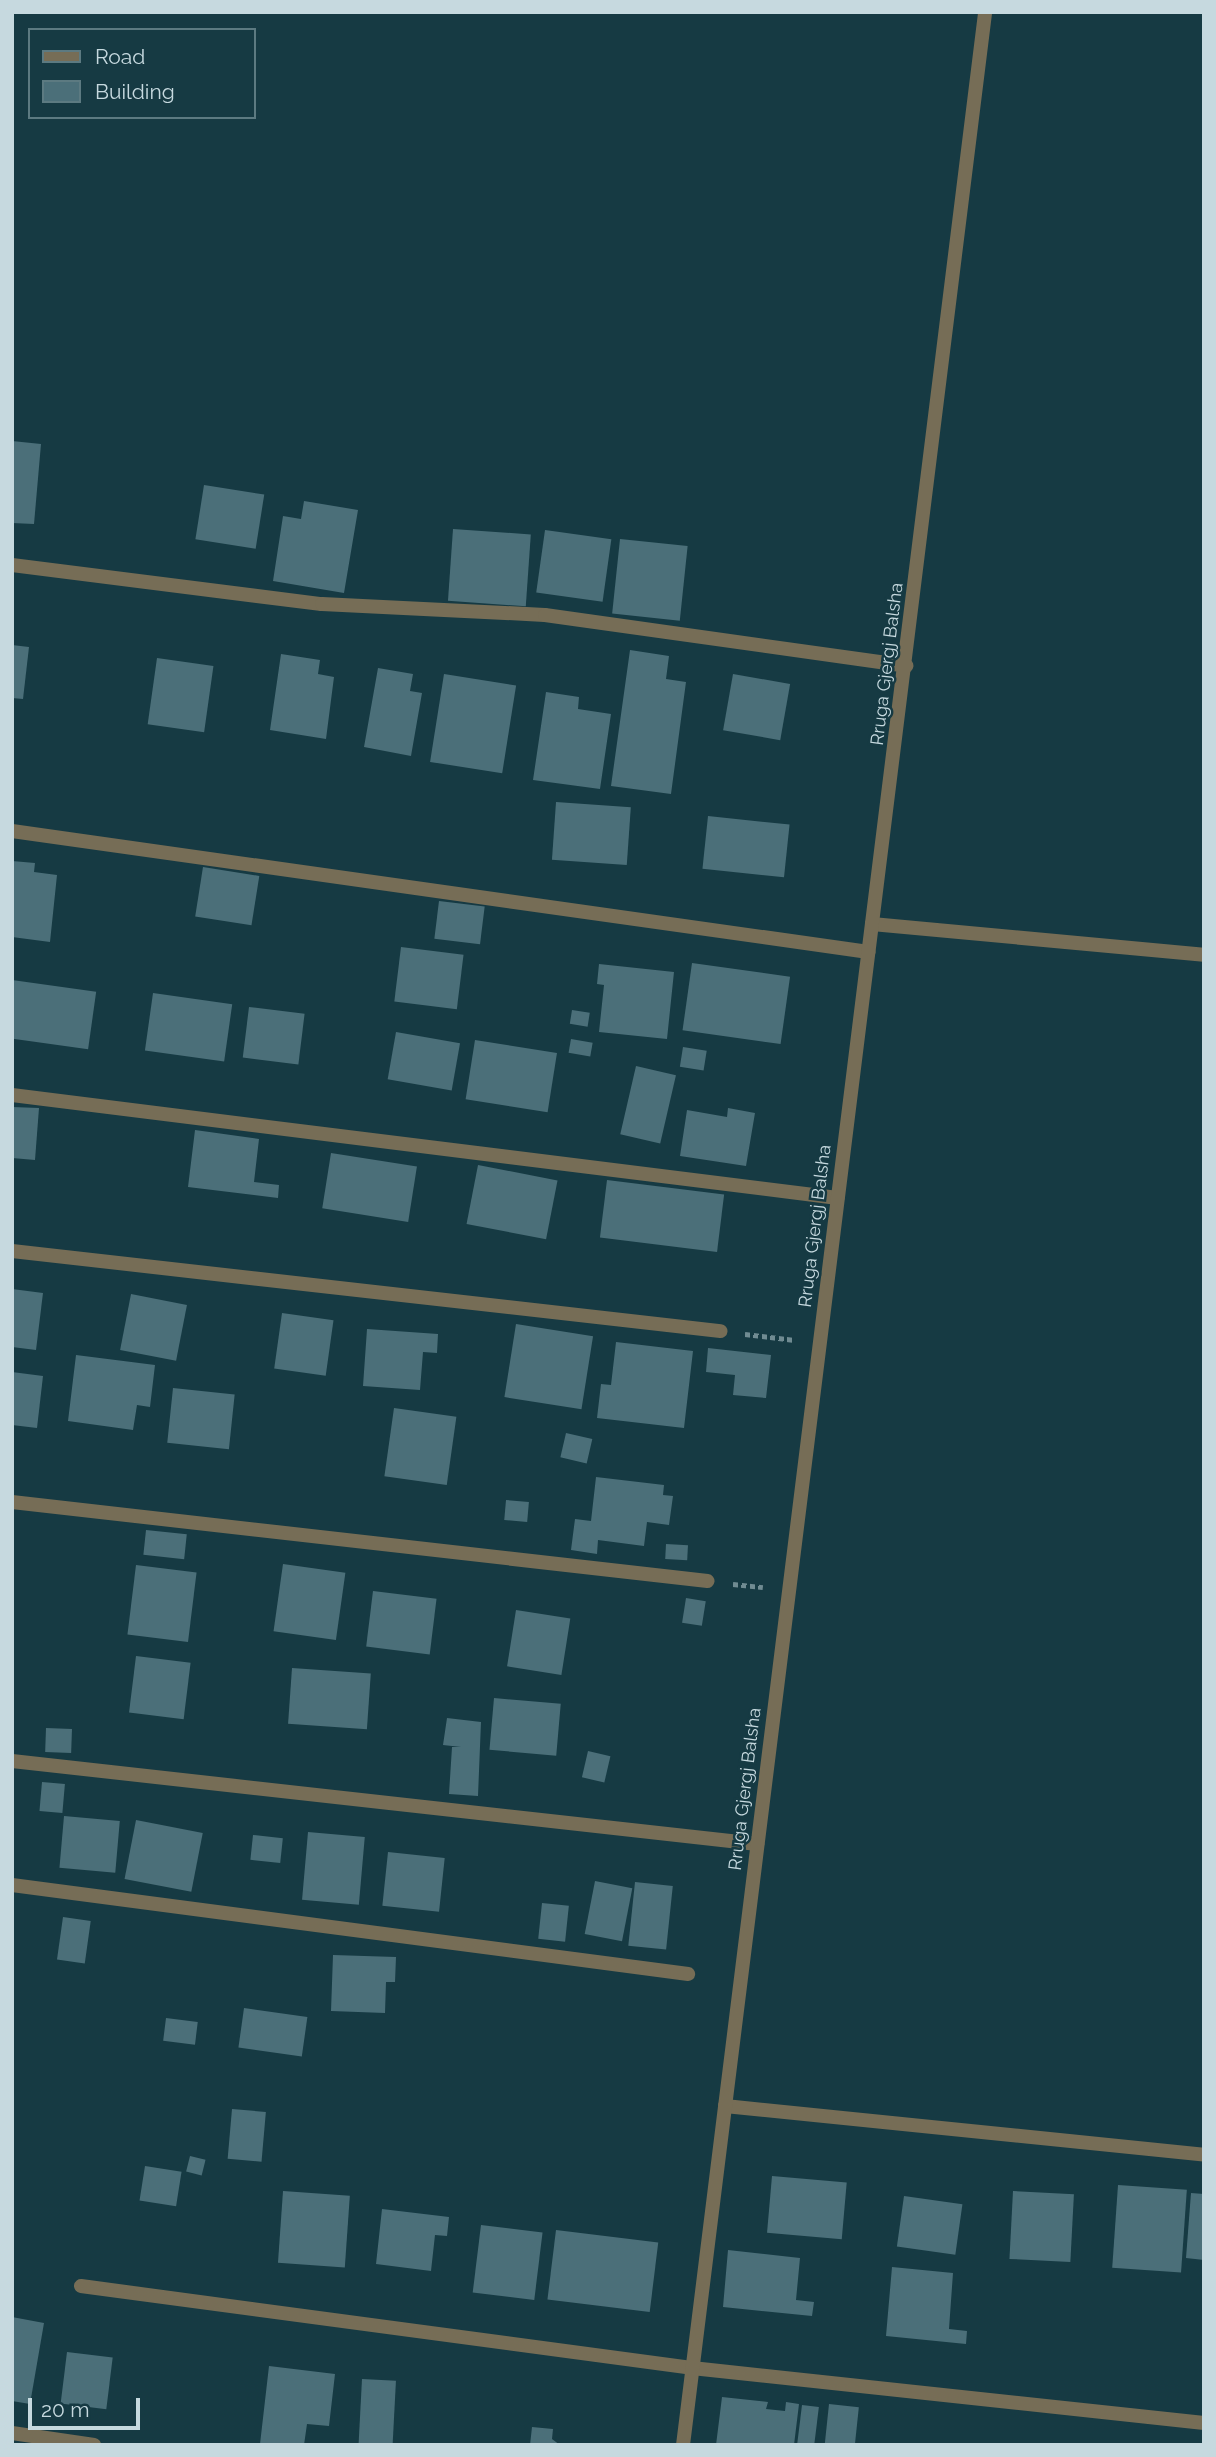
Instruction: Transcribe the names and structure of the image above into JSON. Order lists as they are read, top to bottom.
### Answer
{
  "streets": {
    "street": ["Rruga Gjergj Balsha"]
  },
  "legend": ["Road", "Building"],
  "scale_bar": "20 m"
}
